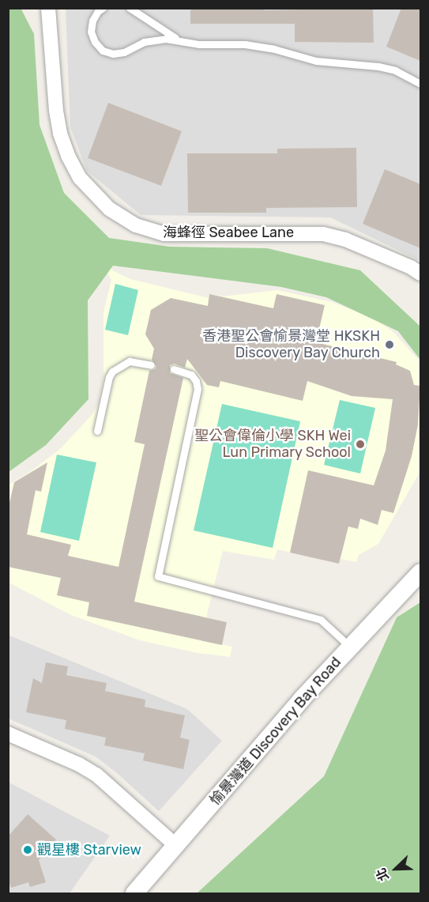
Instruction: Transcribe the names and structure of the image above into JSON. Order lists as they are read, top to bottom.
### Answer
{
  "streets": {
    "street": ["海蜂徑 Seabee Lane", "愉景灣道 Discovery Bay Road"]
  },
  "places": ["香港聖公會愉景灣堂 HKSKH Discovery Bay Church", "聖公會偉倫小學 SKH Wei Lun Primary School", "觀星樓 Starview"],
  "north": "bottom left"
}
